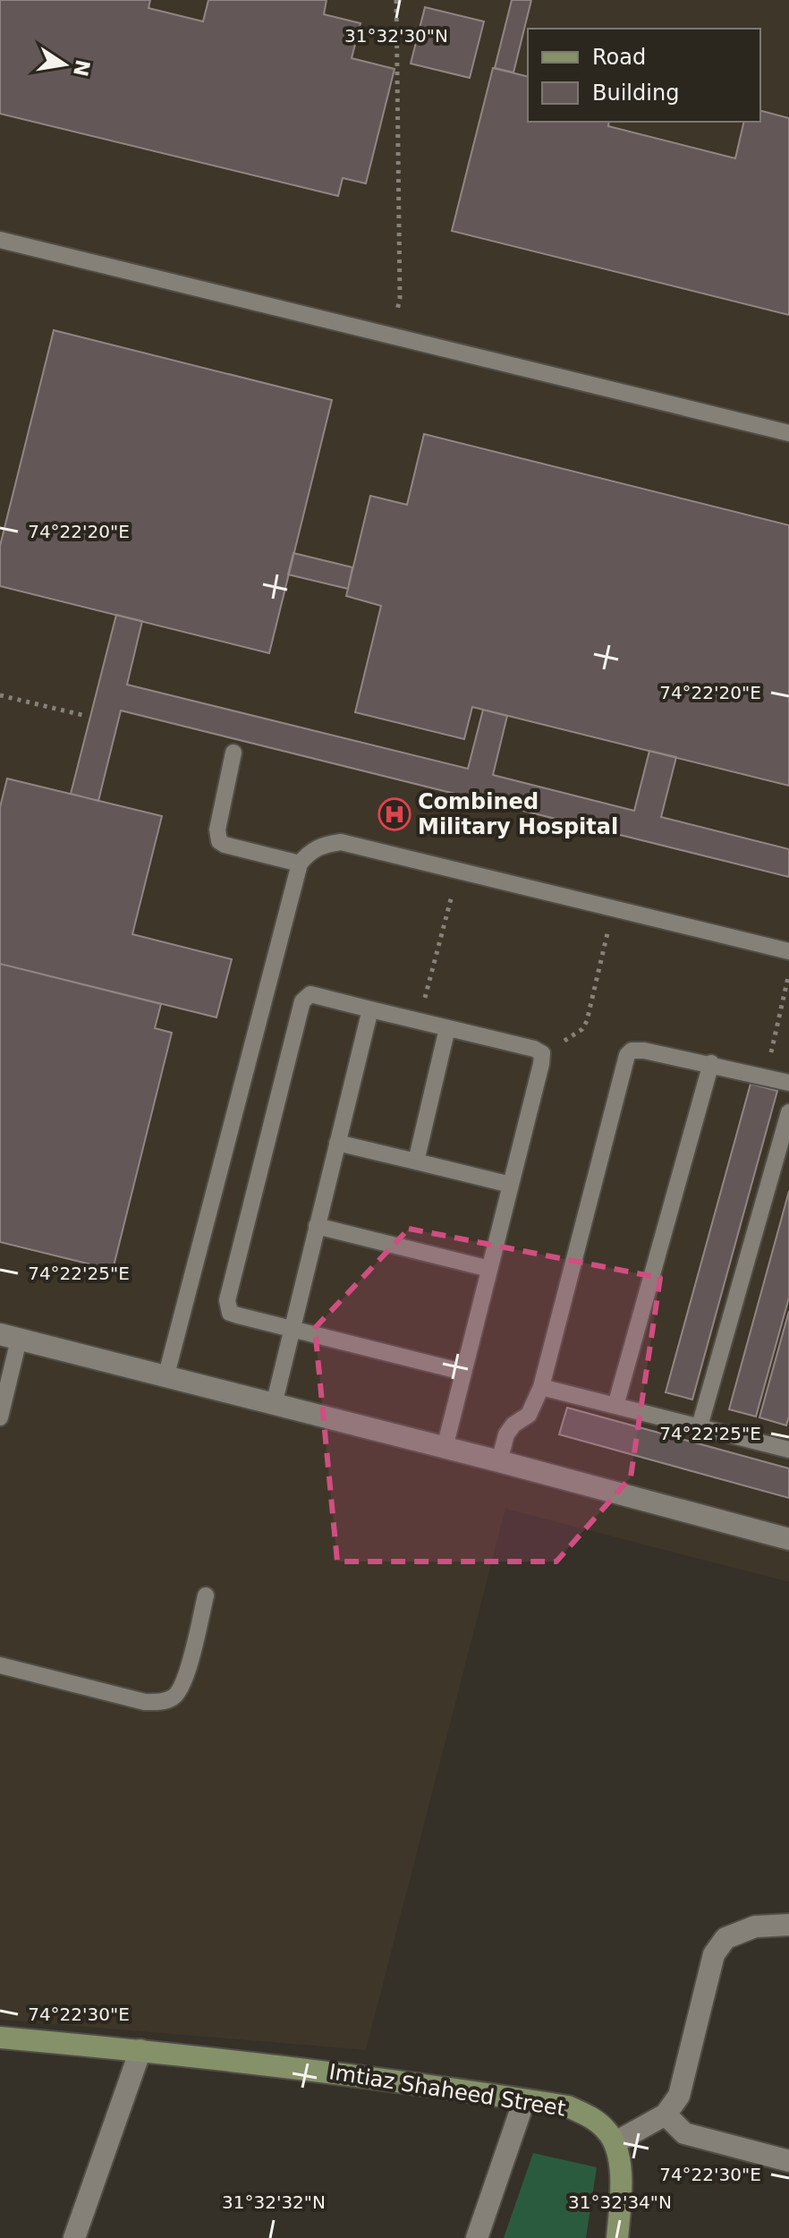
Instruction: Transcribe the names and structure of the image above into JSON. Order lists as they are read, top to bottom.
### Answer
{
  "streets": {
    "street": ["Imtiaz Shaheed Street"]
  },
  "places": {
    "hospital": ["Combined Military Hospital"]
  },
  "legend": ["Road", "Building"],
  "north": "right",
  "coordinates": [
    "31°32'30\"N",
    "74°22'20\"E",
    "74°22'25\"E",
    "74°22'30\"E",
    "31°32'32\"N",
    "31°32'34\"N"
  ]
}
